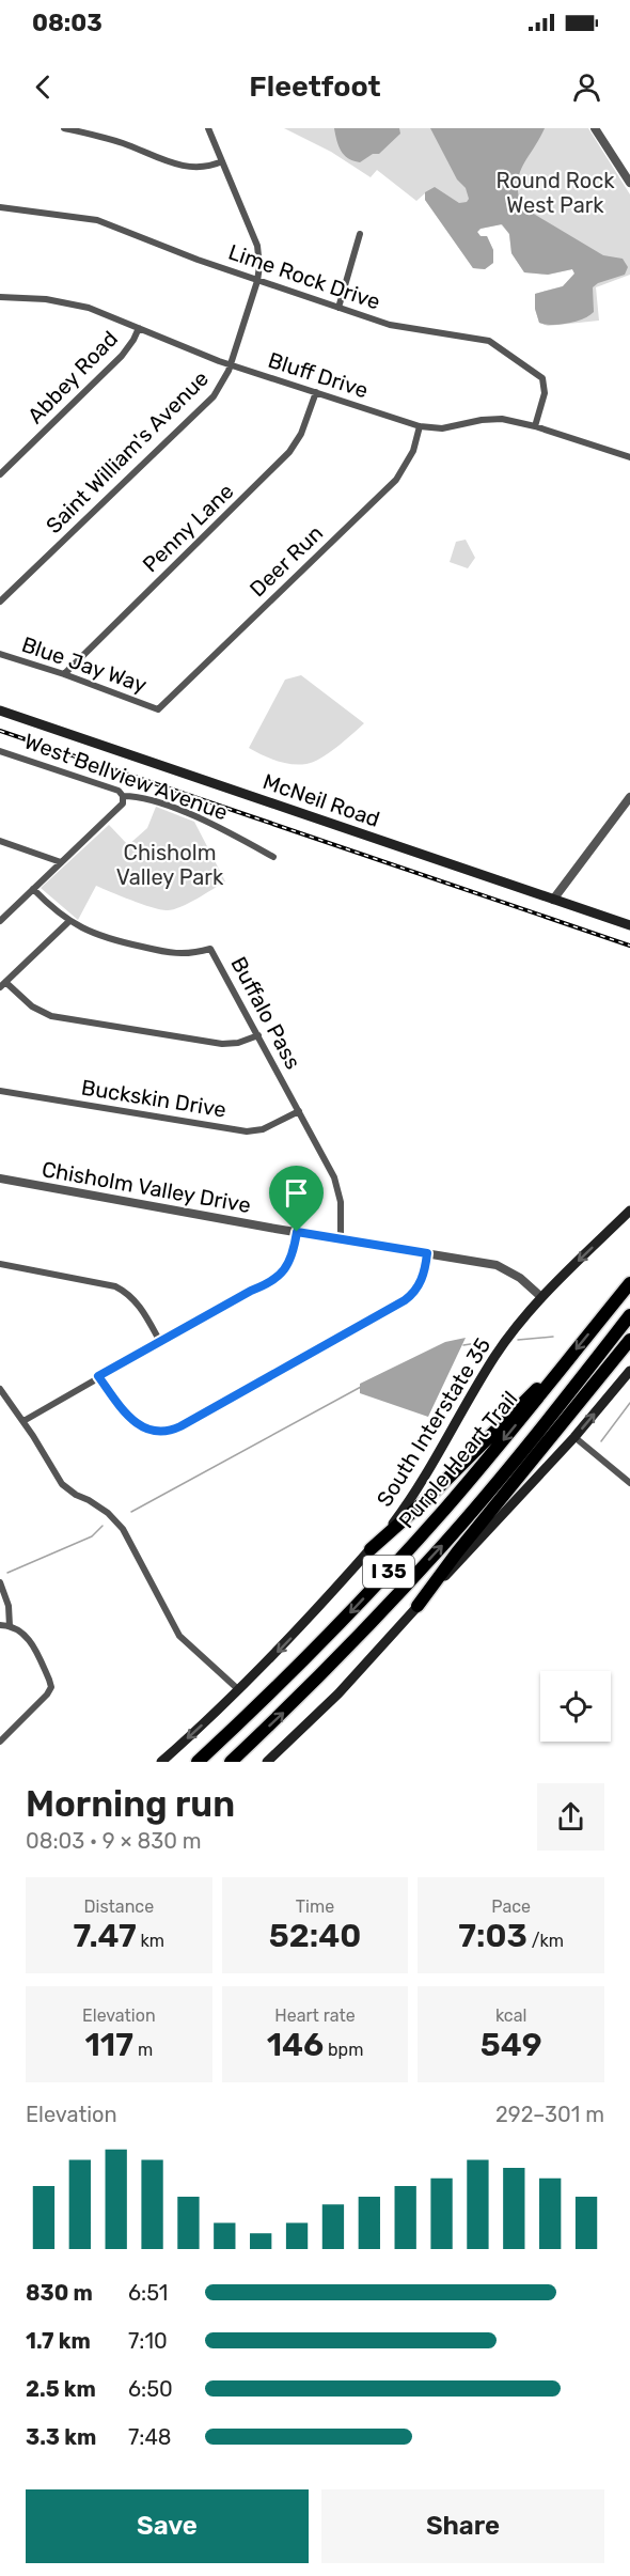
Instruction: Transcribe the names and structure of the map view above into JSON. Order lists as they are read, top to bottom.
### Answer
{
  "streets": {
    "highway": ["Purple Heart Trail", "I 35"],
    "main road": ["McNeil Road", "South Interstate 35"],
    "street": [
      "Lime Rock Drive",
      "Bluff Drive",
      "Abbey Road",
      "Saint William's Avenue",
      "Penny Lane",
      "Deer Run",
      "Blue Jay Way",
      "West Bellview Avenue",
      "Buffalo Pass",
      "Buckskin Drive",
      "Chisholm Valley Drive"
    ]
  },
  "crossings": [
    ["Lime Rock Drive", "Bluff Drive"],
    ["Lime Rock Drive", "Saint William's Avenue"],
    ["Bluff Drive", "Abbey Road"],
    ["Bluff Drive", "Saint William's Avenue"],
    ["Bluff Drive", "Penny Lane"],
    ["Bluff Drive", "Deer Run"],
    ["Penny Lane", "Blue Jay Way"],
    ["Deer Run", "Blue Jay Way"],
    ["Buffalo Pass", "Buckskin Drive"],
    ["Buffalo Pass", "Chisholm Valley Drive"],
    ["Chisholm Valley Drive", "South Interstate 35"]
  ],
  "parks": ["Round Rock West Park", "Chisholm Valley Park"],
  "page": {
    "status": "08:03",
    "header": "Fleetfoot",
    "heading": ["Morning run", "08:03 · 9 × 830 m"],
    "stats": [
      ["Distance", "7.47 km"],
      ["Time", "52:40"],
      ["Pace", "7:03 /km"],
      ["Elevation", "117 m"],
      ["Heart rate", "146 bpm"],
      ["kcal", "549"]
    ],
    "chart": ["Elevation", "292–301 m"],
    "list": [
      {
        "name": "830 m",
        "note": "6:51"
      },
      {
        "name": "1.7 km",
        "note": "7:10"
      },
      {
        "name": "2.5 km",
        "note": "6:50"
      },
      {
        "name": "3.3 km",
        "note": "7:48"
      }
    ],
    "buttons": ["Save", "Share"]
  }
}
